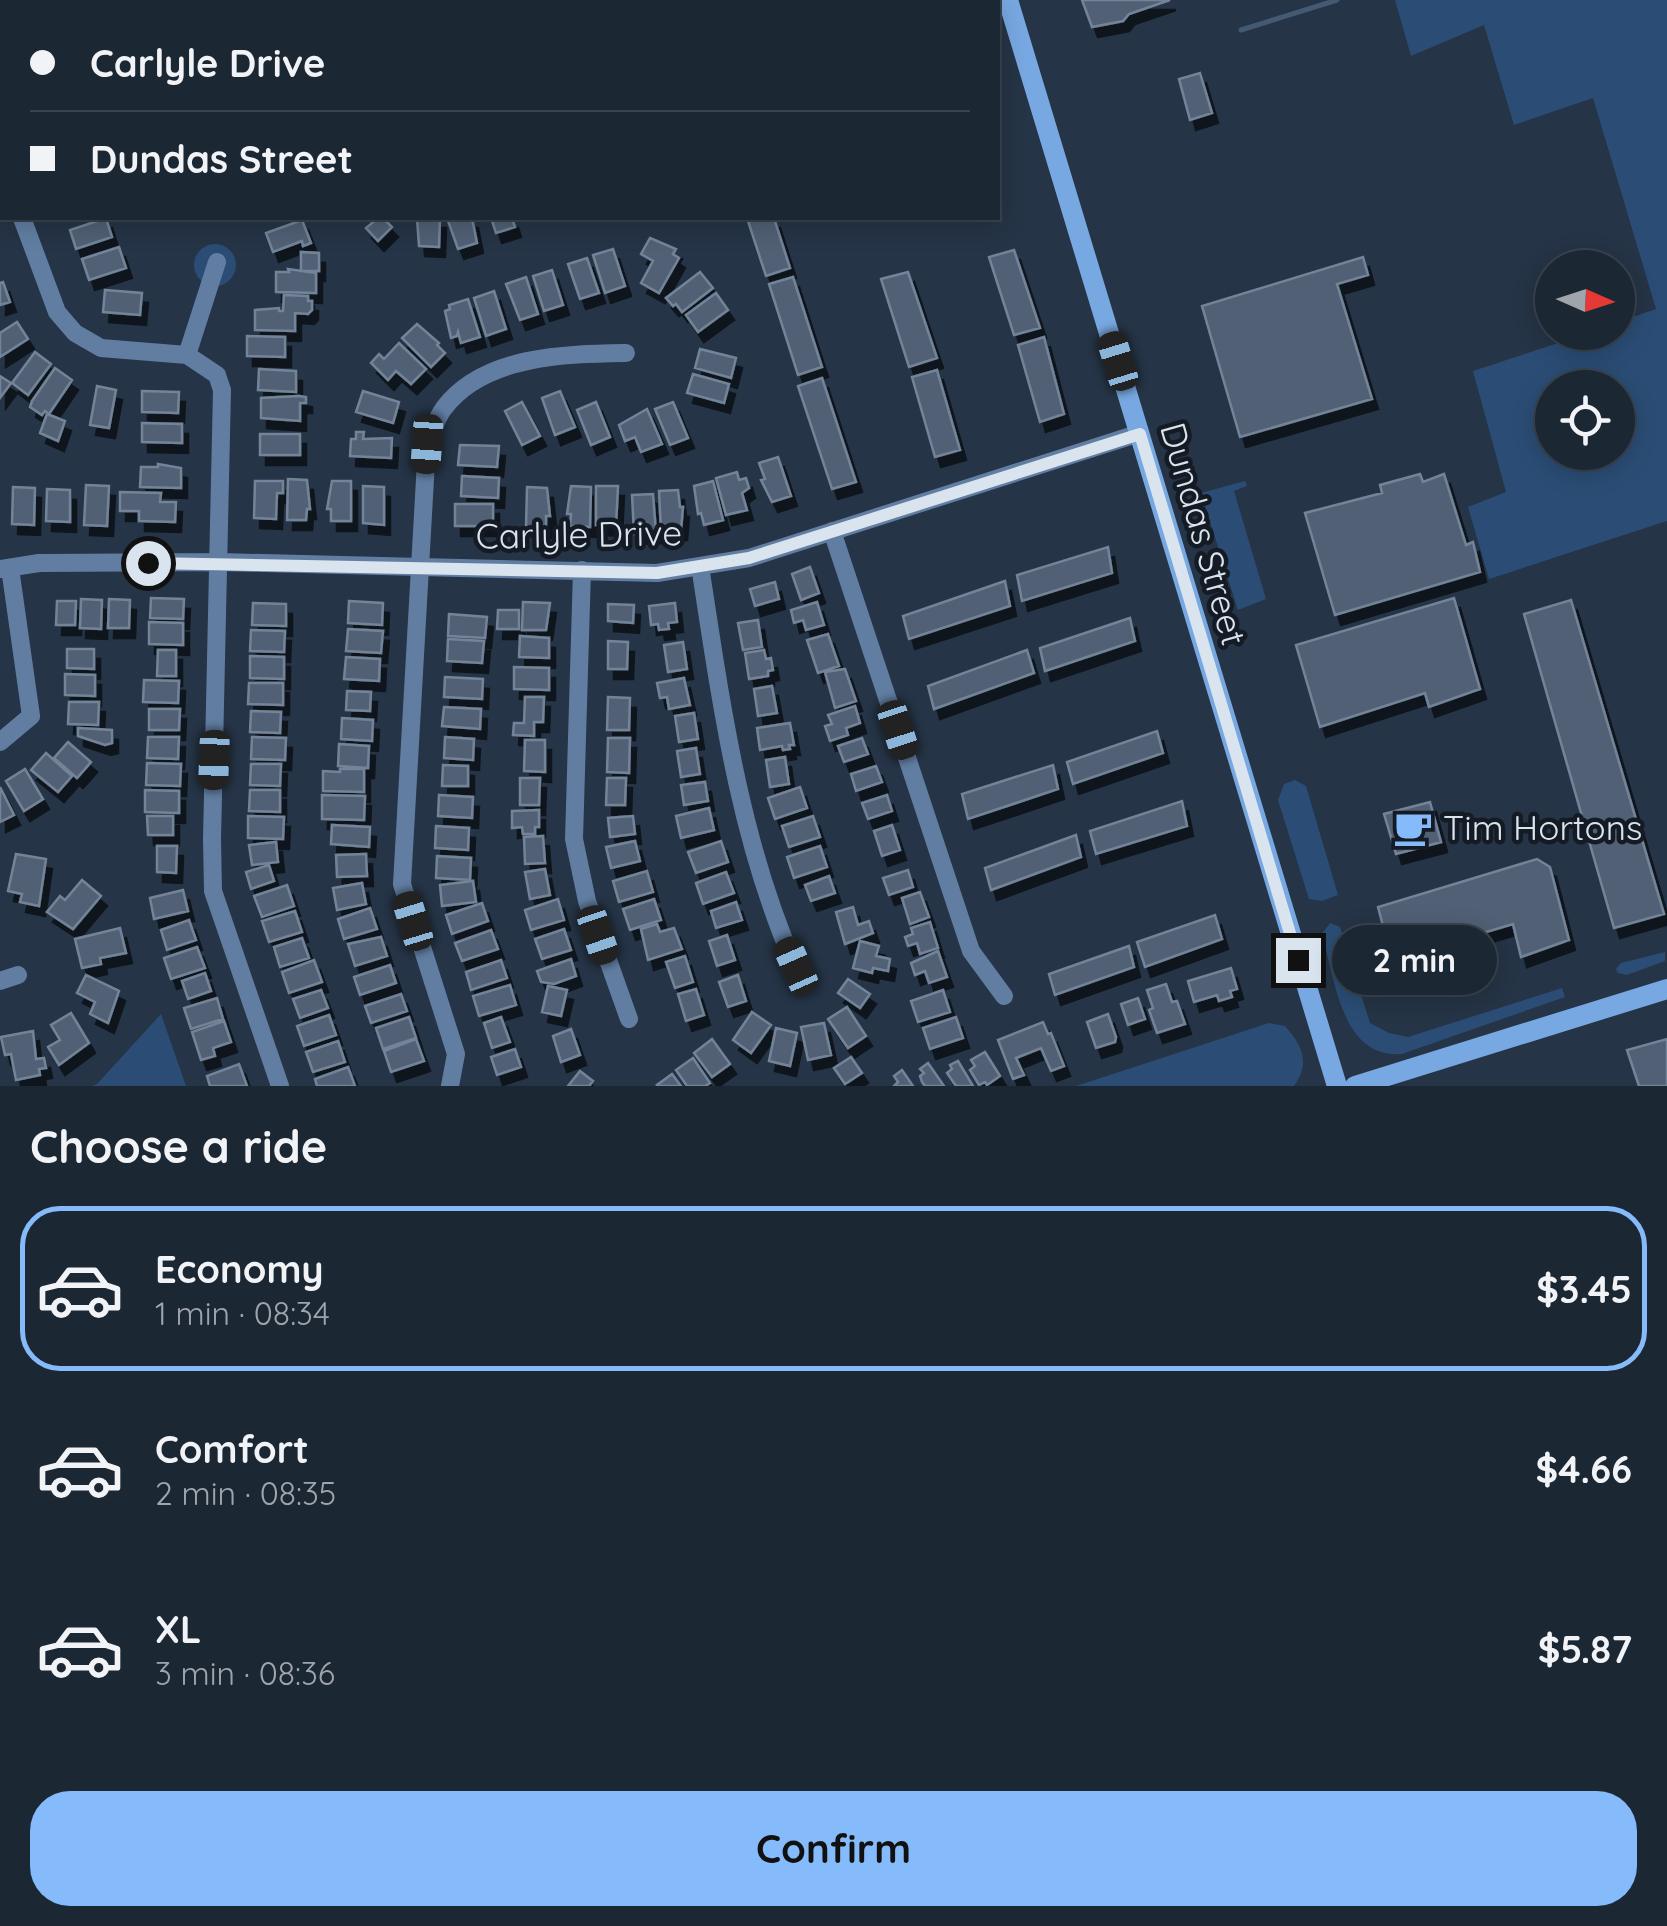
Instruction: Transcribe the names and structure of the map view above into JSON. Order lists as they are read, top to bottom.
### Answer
{
  "streets": {
    "main road": ["Dundas Street"],
    "street": ["Carlyle Drive"]
  },
  "crossings": [
    ["Dundas Street", "Carlyle Drive"]
  ],
  "places": {
    "cafe": ["Tim Hortons"]
  },
  "north": "right",
  "page": {
    "banner": ["Carlyle Drive", "Dundas Street"],
    "bubble": "2 min",
    "heading": "Choose a ride",
    "list": [
      {
        "name": "Economy",
        "note": "1 min · 08:34",
        "value": "$3.45"
      },
      {
        "name": "Comfort",
        "note": "2 min · 08:35",
        "value": "$4.66"
      },
      {
        "name": "XL",
        "note": "3 min · 08:36",
        "value": "$5.87"
      }
    ],
    "buttons": "Confirm"
  }
}
